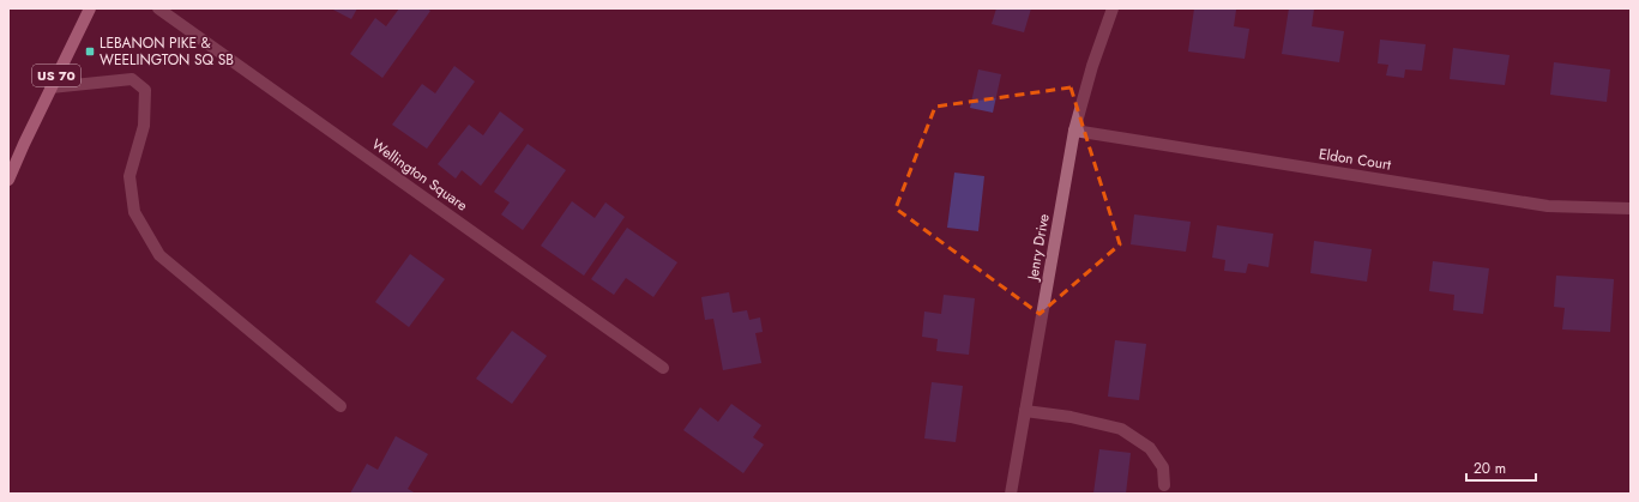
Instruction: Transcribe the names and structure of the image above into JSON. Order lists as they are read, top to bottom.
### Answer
{
  "streets": {
    "main road": ["US 70"],
    "street": ["Eldon Court", "Wellington Square", "Jenry Drive"]
  },
  "crossings": [
    ["Eldon Court", "Jenry Drive"]
  ],
  "places": {
    "transit": ["LEBANON PIKE & WEELINGTON SQ SB"]
  },
  "scale_bar": "20 m"
}
